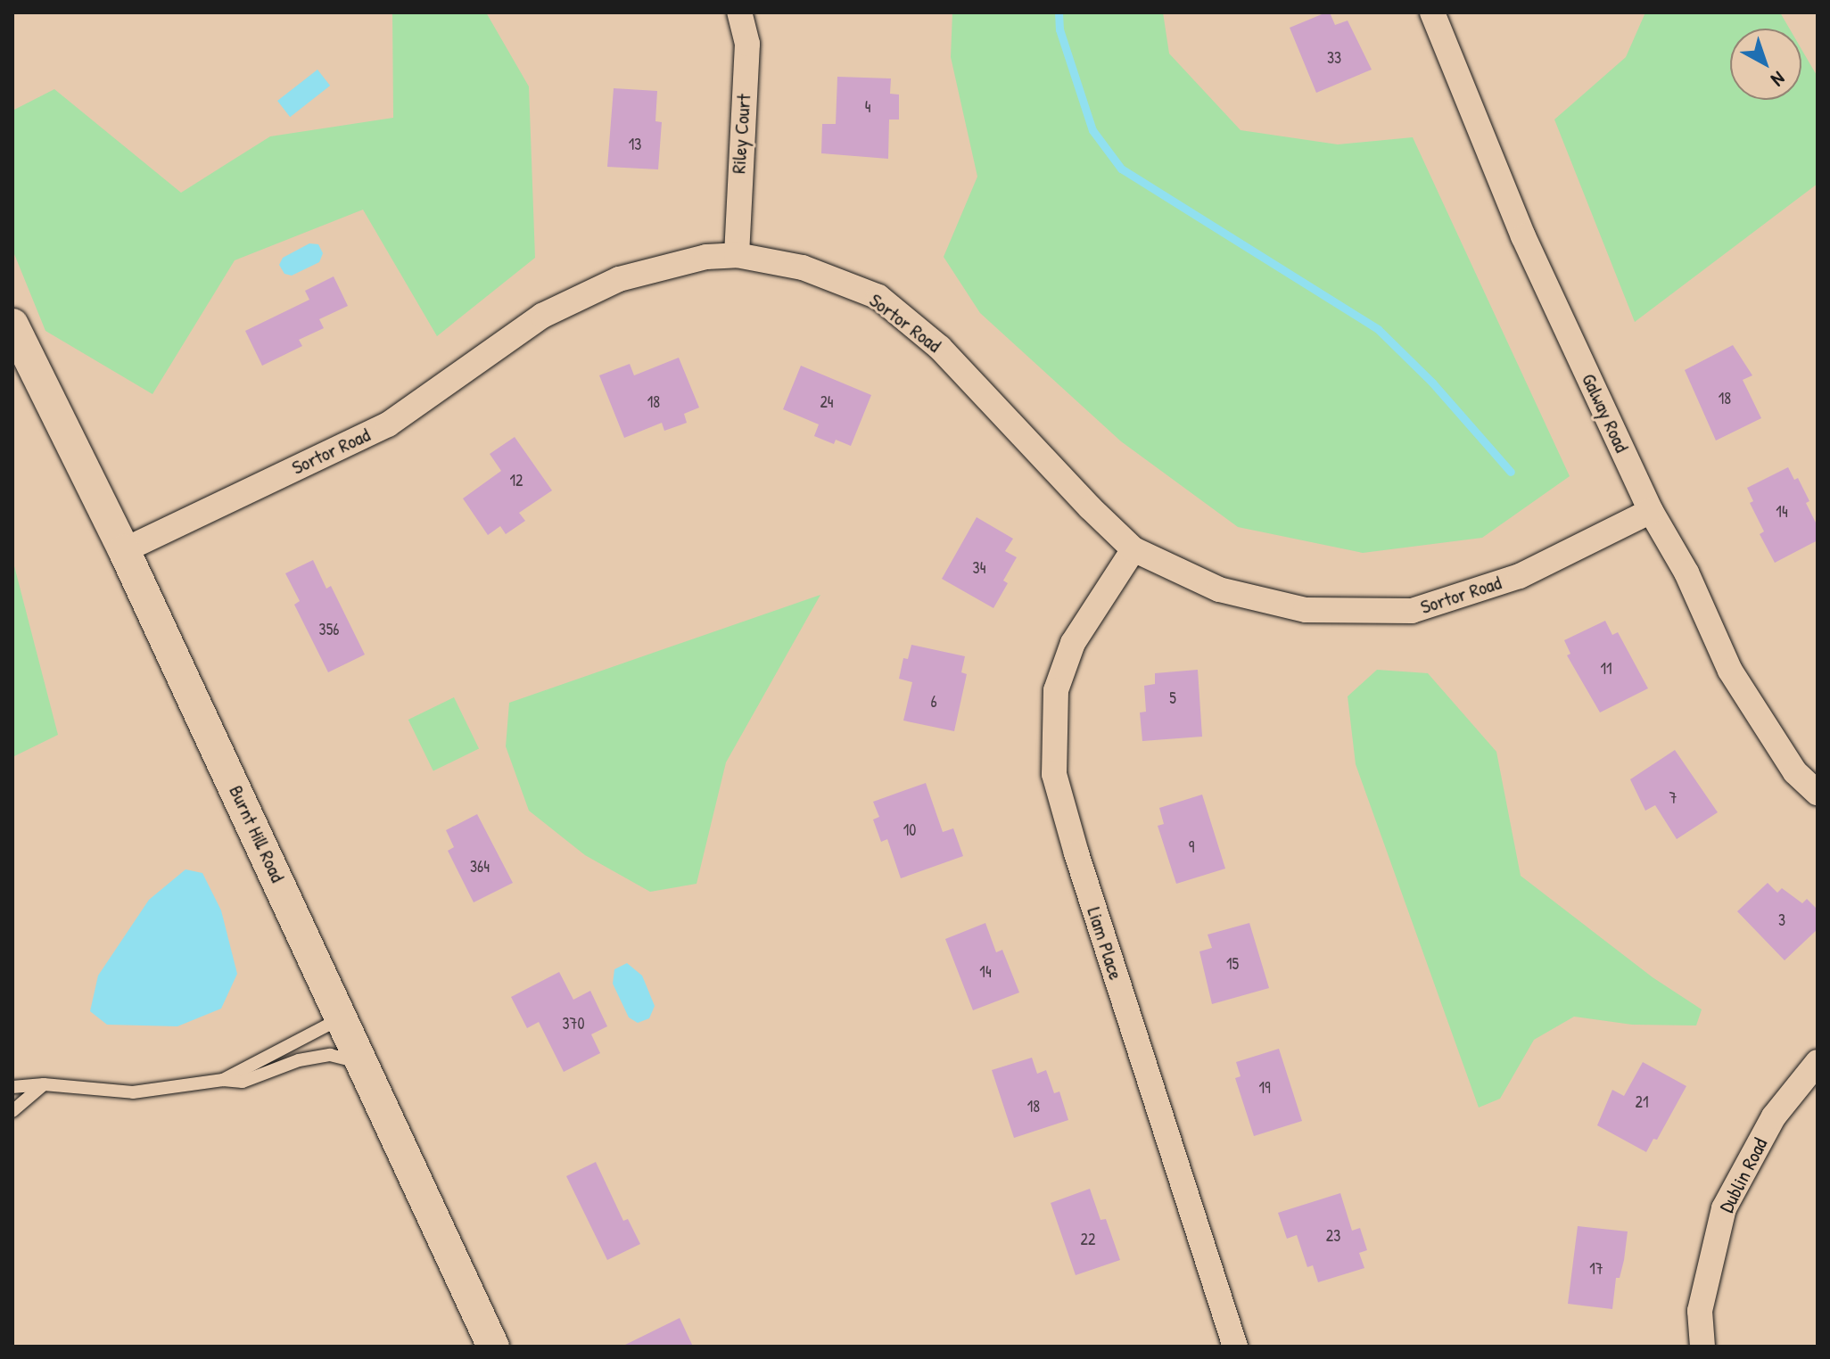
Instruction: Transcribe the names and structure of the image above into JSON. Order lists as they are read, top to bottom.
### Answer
{
  "streets": {
    "street": [
      "Riley Court",
      "Sortor Road",
      "Galway Road",
      "Burnt Hill Road",
      "Liam Place",
      "Dublin Road"
    ]
  },
  "crossings": [
    ["Riley Court", "Sortor Road"],
    ["Sortor Road", "Galway Road"],
    ["Sortor Road", "Burnt Hill Road"],
    ["Sortor Road", "Liam Place"]
  ],
  "house_numbers": [
    "33",
    "4",
    "13",
    "18",
    "18",
    "24",
    "12",
    "14",
    "34",
    "356",
    "11",
    "5",
    "6",
    "7",
    "10",
    "9",
    "364",
    "3",
    "15",
    "14",
    "370",
    "19",
    "21",
    "18",
    "23",
    "22",
    "17"
  ],
  "north": "bottom right"
}
